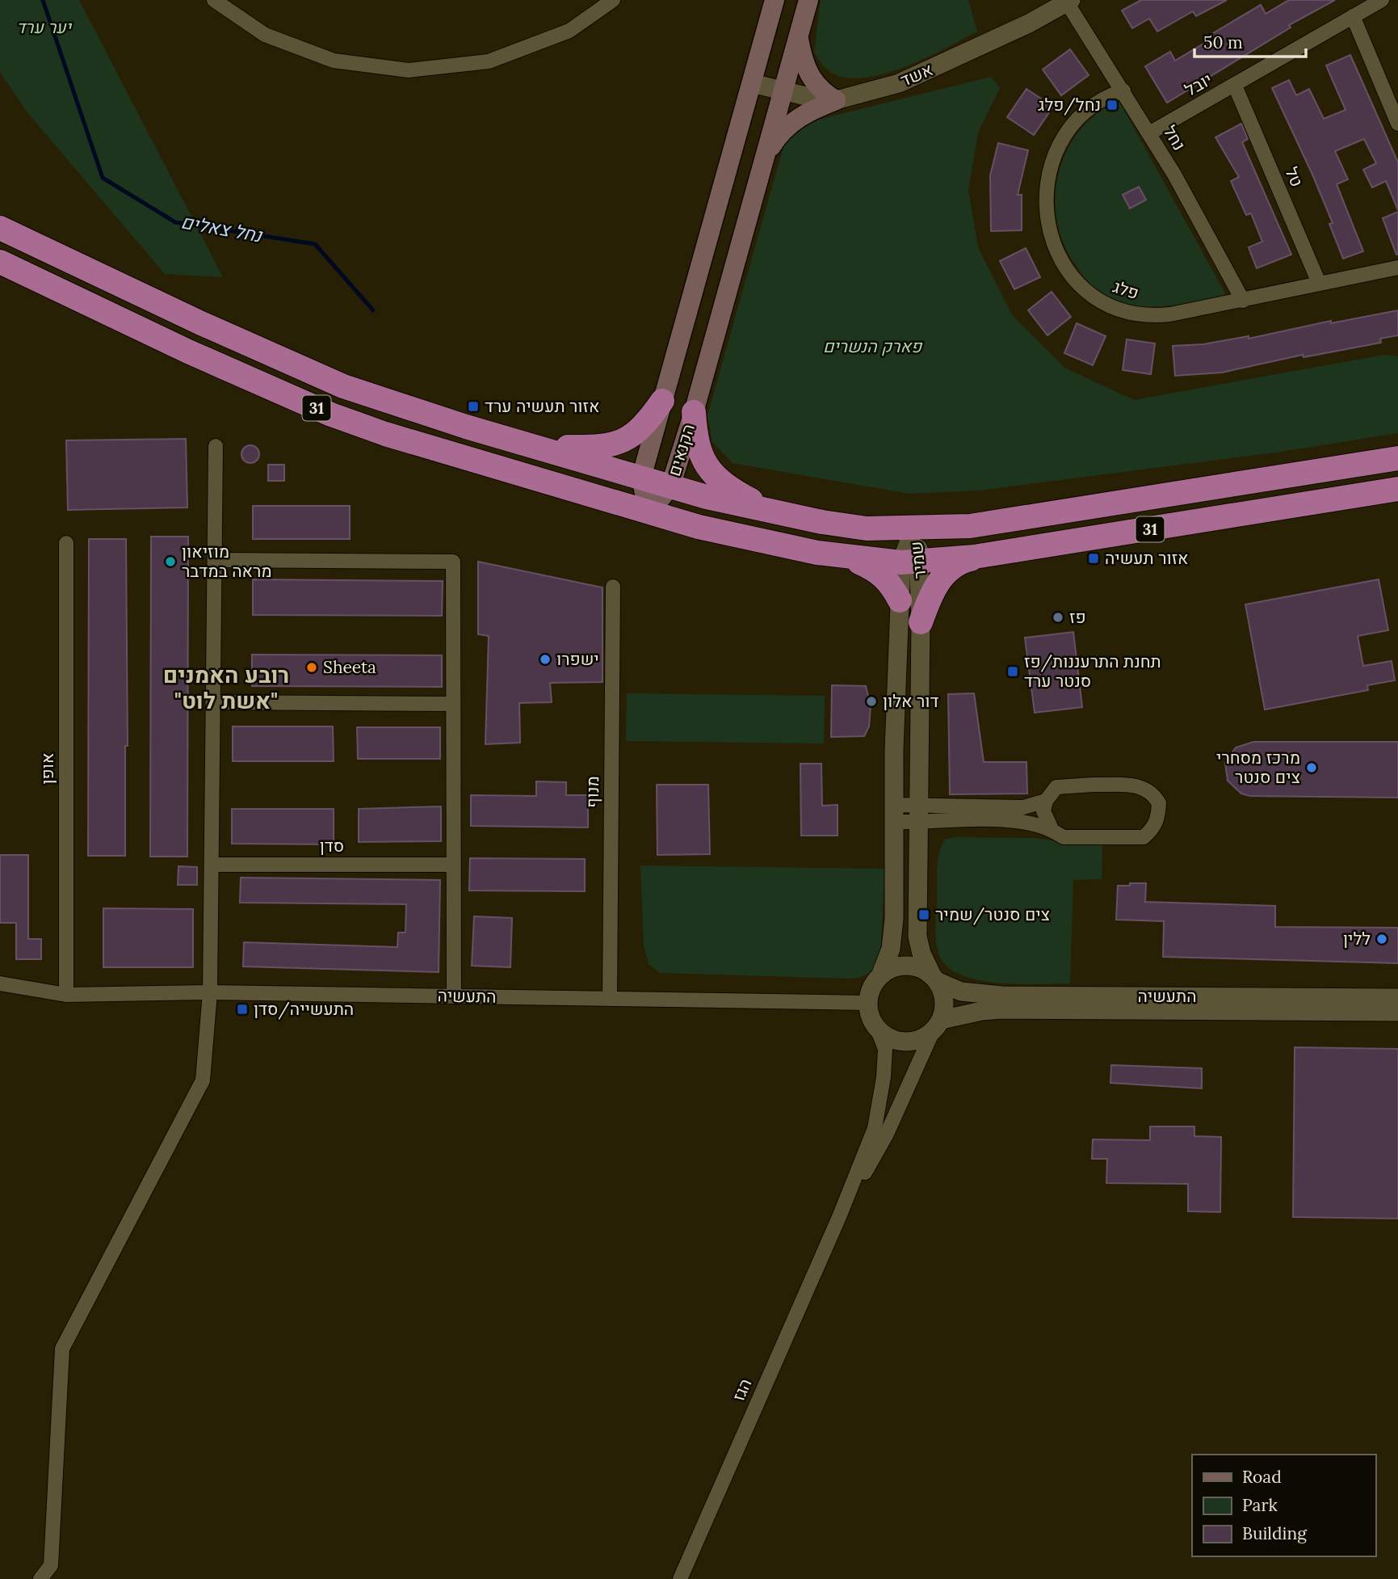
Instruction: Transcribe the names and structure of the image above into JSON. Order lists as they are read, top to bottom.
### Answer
{
  "streets": {
    "highway": ["31"],
    "main road": ["הקנאים"],
    "street": [
      "אשד",
      "יובל",
      "נחל",
      "טל",
      "פלג",
      "שמיר",
      "אופן",
      "מנוף",
      "סדן",
      "התעשיה",
      "הגז"
    ]
  },
  "crossings": [
    ["אשד", "נחל"],
    ["אשד", "הקנאים"],
    ["יובל", "נחל"],
    ["יובל", "טל"],
    ["נחל", "פלג"],
    ["טל", "פלג"],
    ["31", "הקנאים"],
    ["31", "שמיר"],
    ["שמיר", "התעשיה"],
    ["שמיר", "הגז"],
    ["אופן", "התעשיה"],
    ["מנוף", "התעשיה"],
    ["התעשיה", "הגז"]
  ],
  "districts": ["רובע האמנים \"אשת לוט\""],
  "water": ["נחל צאלים"],
  "parks": ["יער ערד", "פארק הנשרים"],
  "places": {
    "transit": [
      "נחל/פלג",
      "אזור תעשיה ערד",
      "אזור תעשיה",
      "תחנת התרעננות/פז סנטר ערד",
      "צים סנטר/שמיר",
      "התעשייה/סדן"
    ],
    "other": [
      "מוזיאון מראה במדבר",
      "פז",
      "ישפרו",
      "Sheeta",
      "דור אלון",
      "מרכז מסחרי צים סנטר",
      "ללין"
    ]
  },
  "legend": ["Road", "Park", "Building"],
  "scale_bar": "50 m"
}
